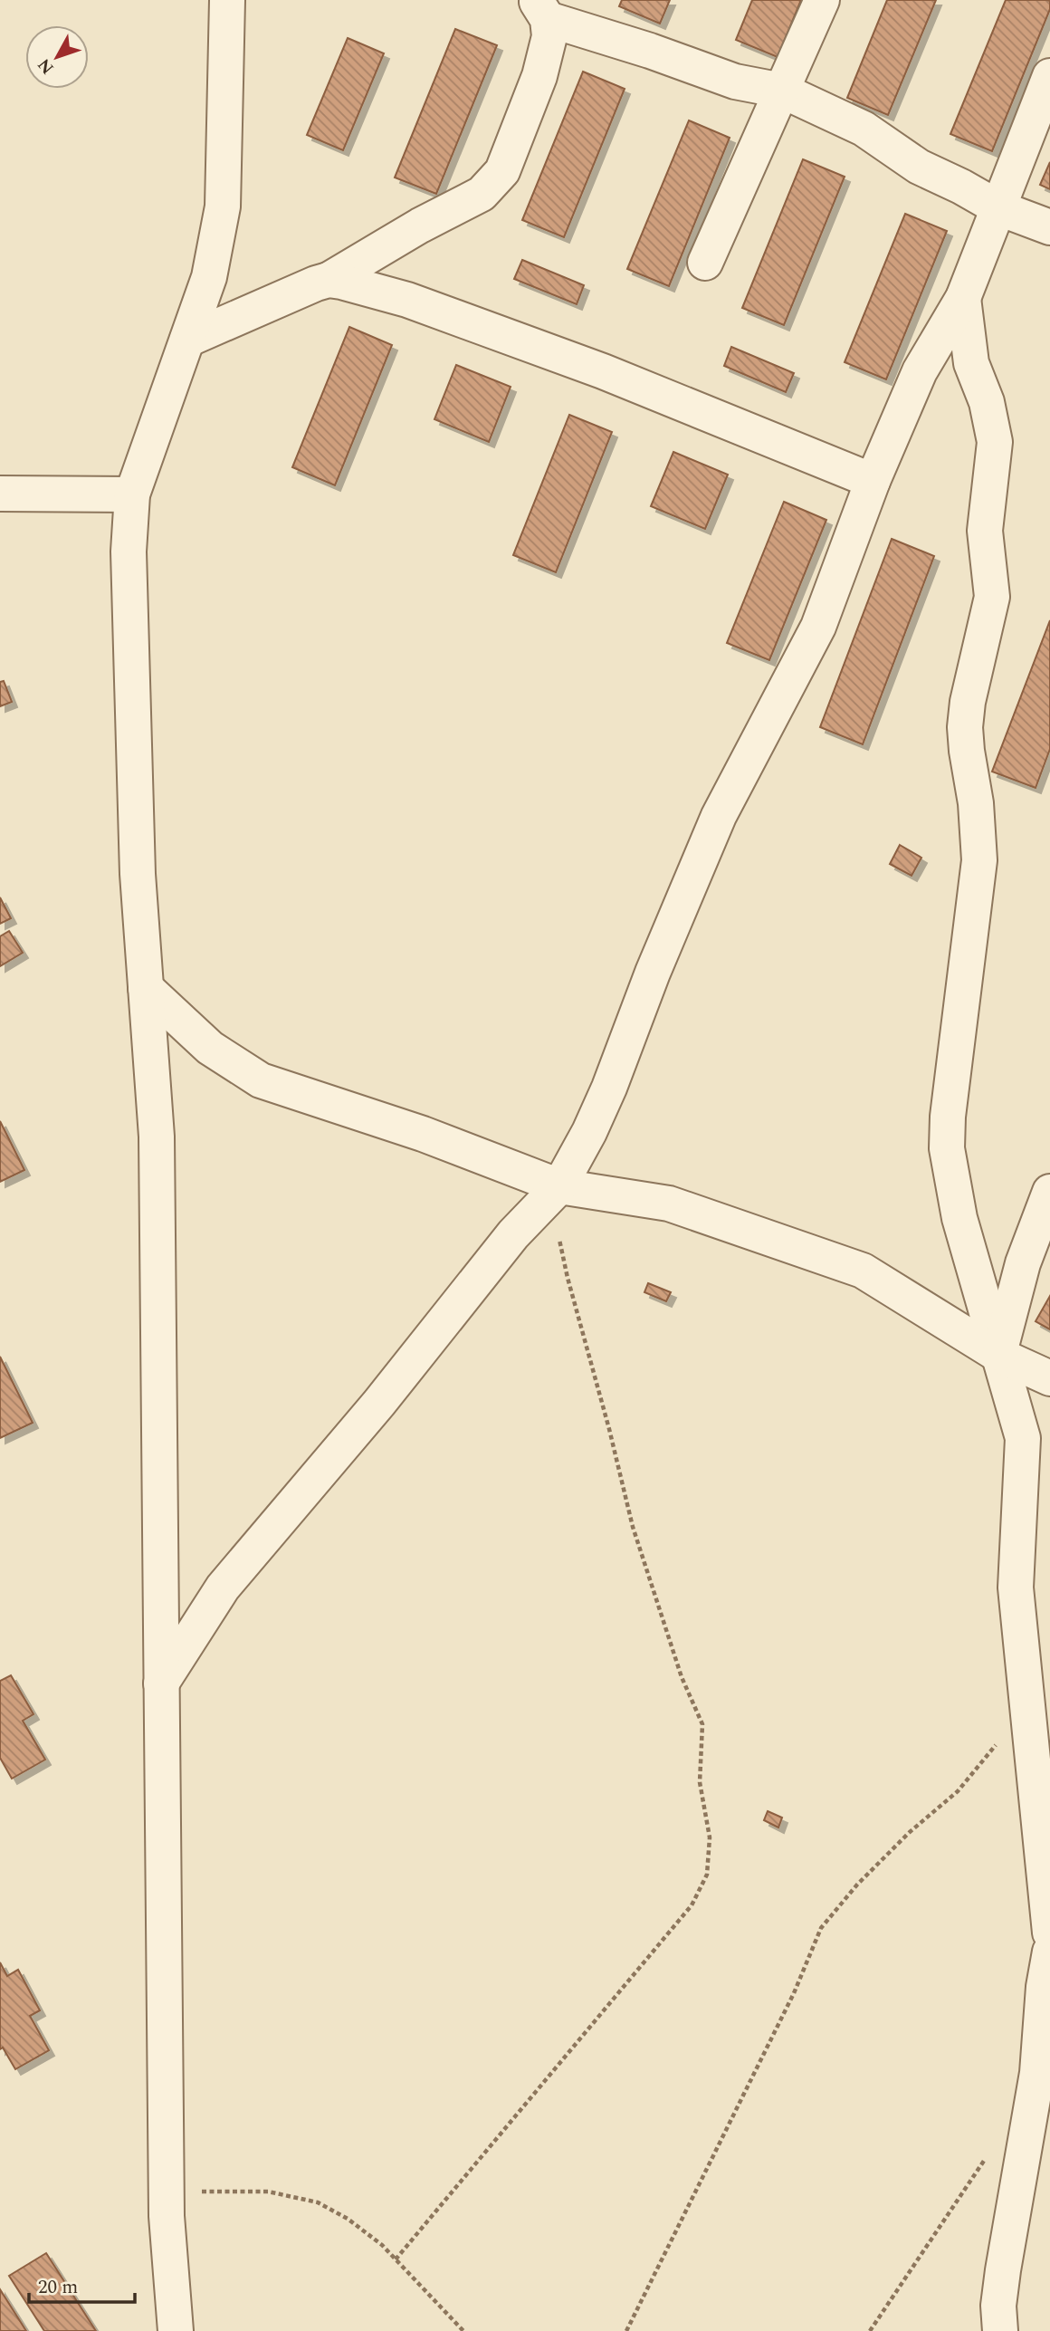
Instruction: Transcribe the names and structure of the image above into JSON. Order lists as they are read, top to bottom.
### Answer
{
  "scale_bar": "20 m",
  "north": "bottom left"
}
